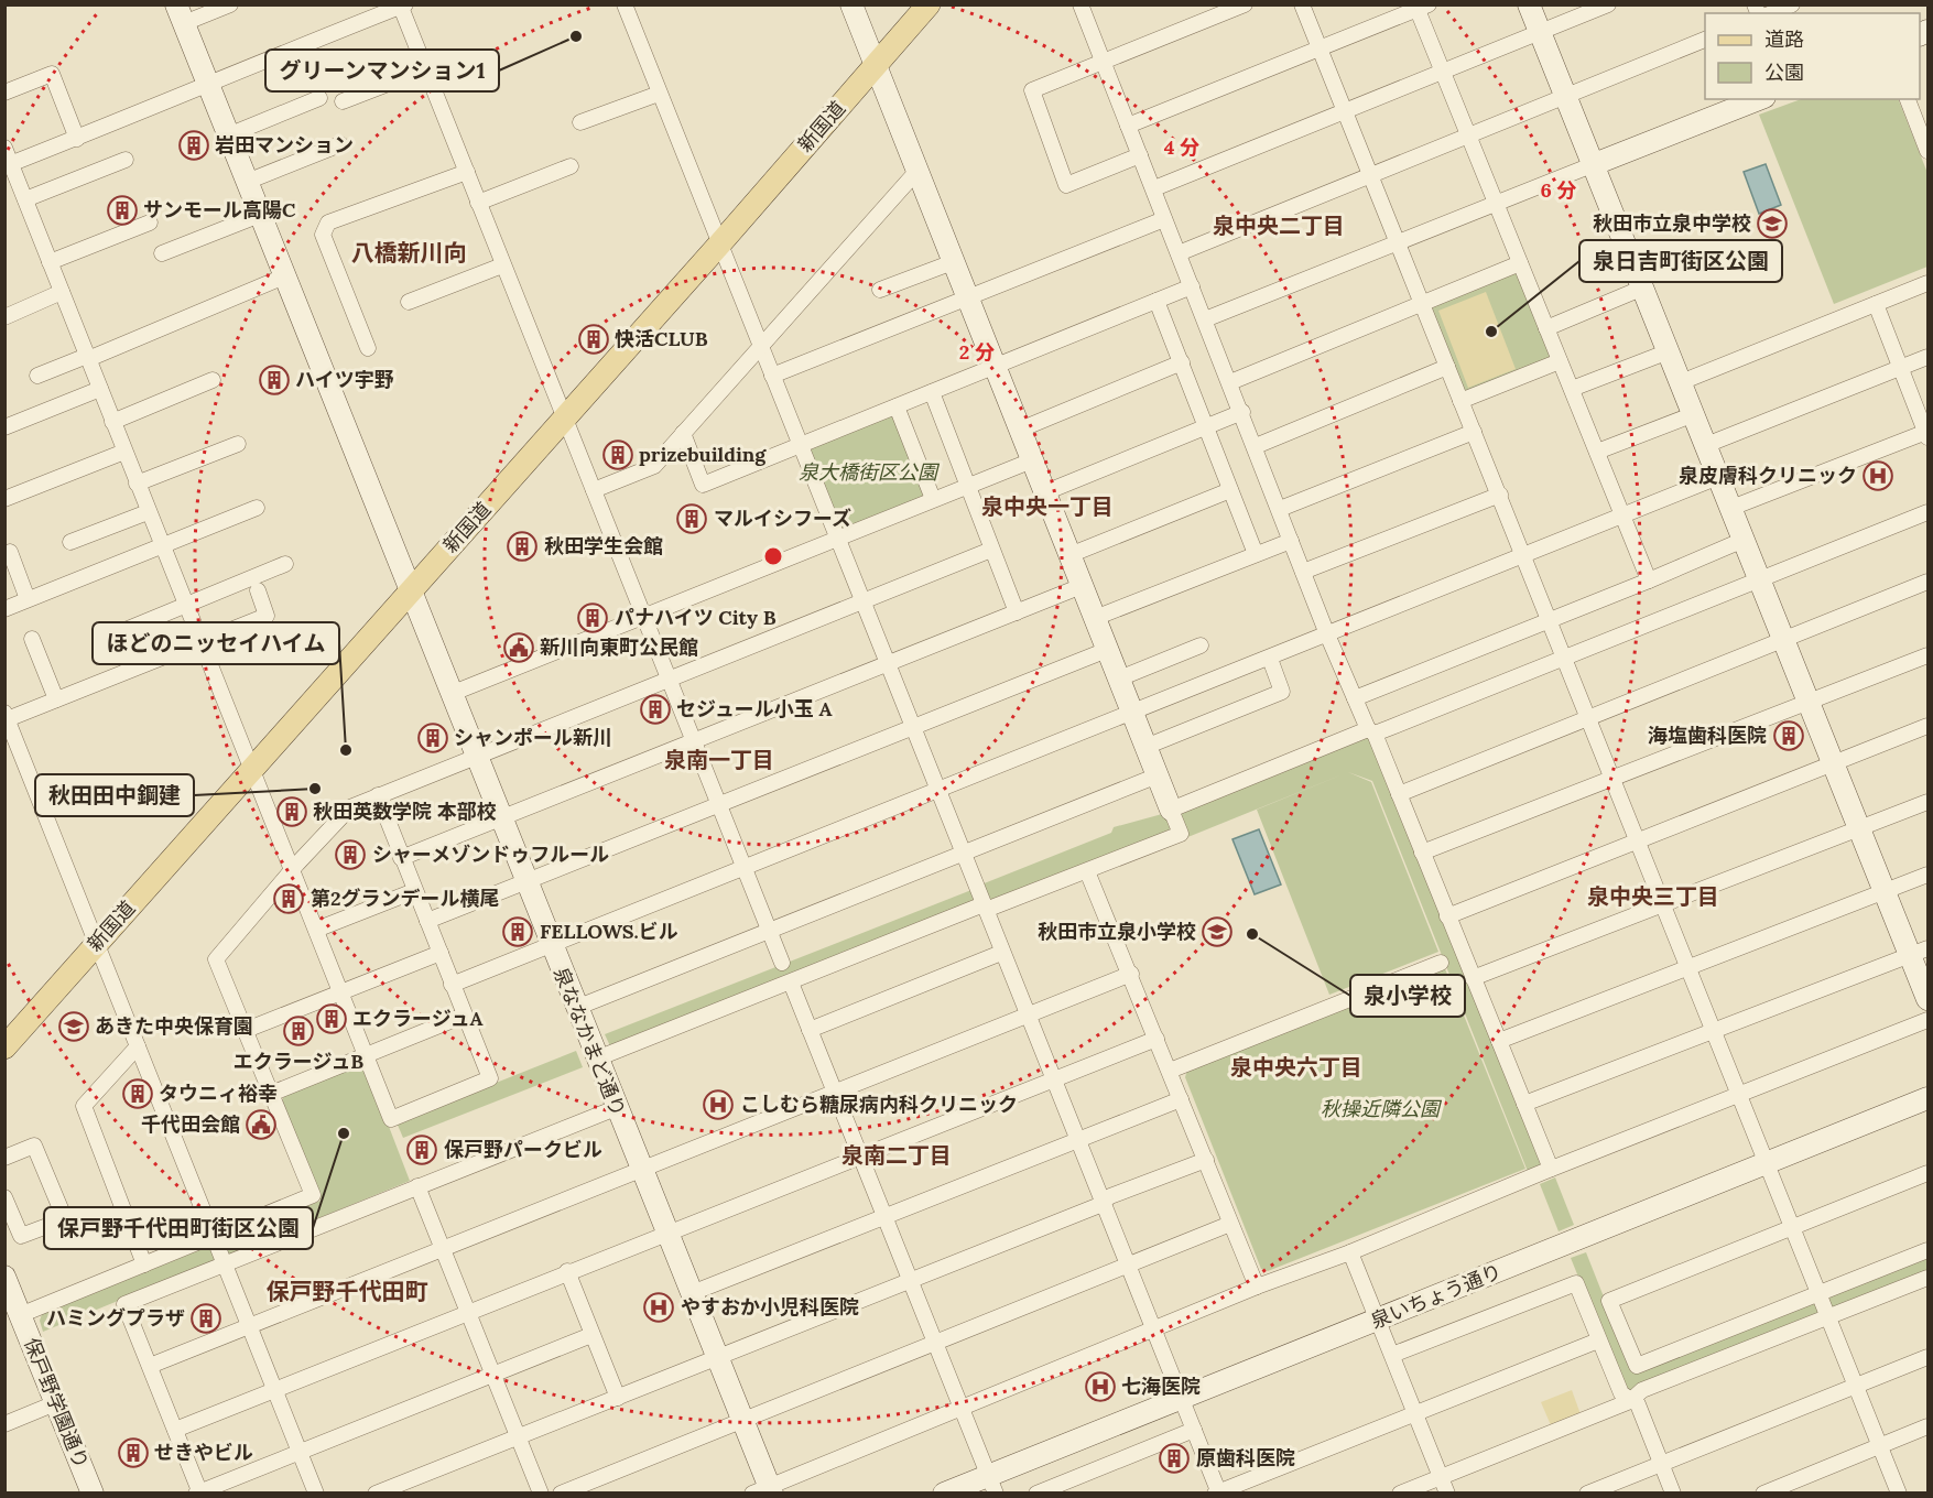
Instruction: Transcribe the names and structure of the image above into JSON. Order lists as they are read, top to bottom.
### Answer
{
  "streets": {
    "main road": ["新国道"],
    "street": ["泉ななかまど通り", "泉いちょう通り", "保戸野学園通り"]
  },
  "crossings": [
    ["新国道", "泉ななかまど通り"]
  ],
  "districts": [
    "泉中央二丁目",
    "八橋新川向",
    "泉中央一丁目",
    "泉南一丁目",
    "泉中央三丁目",
    "泉中央六丁目",
    "泉南二丁目",
    "保戸野千代田町"
  ],
  "parks": ["泉大橋街区公園", "秋操近隣公園"],
  "places": {
    "other": [
      "グリーンマンション1",
      "泉日吉町街区公園",
      "ほどのニッセイハイム",
      "秋田田中鋼建",
      "泉小学校",
      "保戸野千代田町街区公園"
    ],
    "building": [
      "岩田マンション",
      "サンモール高陽C",
      "快活CLUB",
      "ハイツ宇野",
      "prizebuilding",
      "マルイシフーズ",
      "秋田学生会館",
      "パナハイツ City B",
      "セジュール小玉 A",
      "海塩歯科医院",
      "シャンポール新川",
      "秋田英数学院 本部校",
      "シャーメゾンドゥフルール",
      "第2グランデール横尾",
      "FELLOWS.ビル",
      "エクラージュA",
      "エクラージュB",
      "タウニィ裕幸",
      "保戸野パークビル",
      "ハミングプラザ",
      "せきやビル",
      "原歯科医院"
    ],
    "school or university": ["秋田市立泉中学校", "秋田市立泉小学校", "あきた中央保育園"],
    "hospital": [
      "泉皮膚科クリニック",
      "こしむら糖尿病内科クリニック",
      "やすおか小児科医院",
      "七海医院"
    ],
    "public building": ["新川向東町公民館", "千代田会館"]
  },
  "legend": ["道路", "公園"],
  "rings": ["4 分", "6 分", "2 分"]
}
